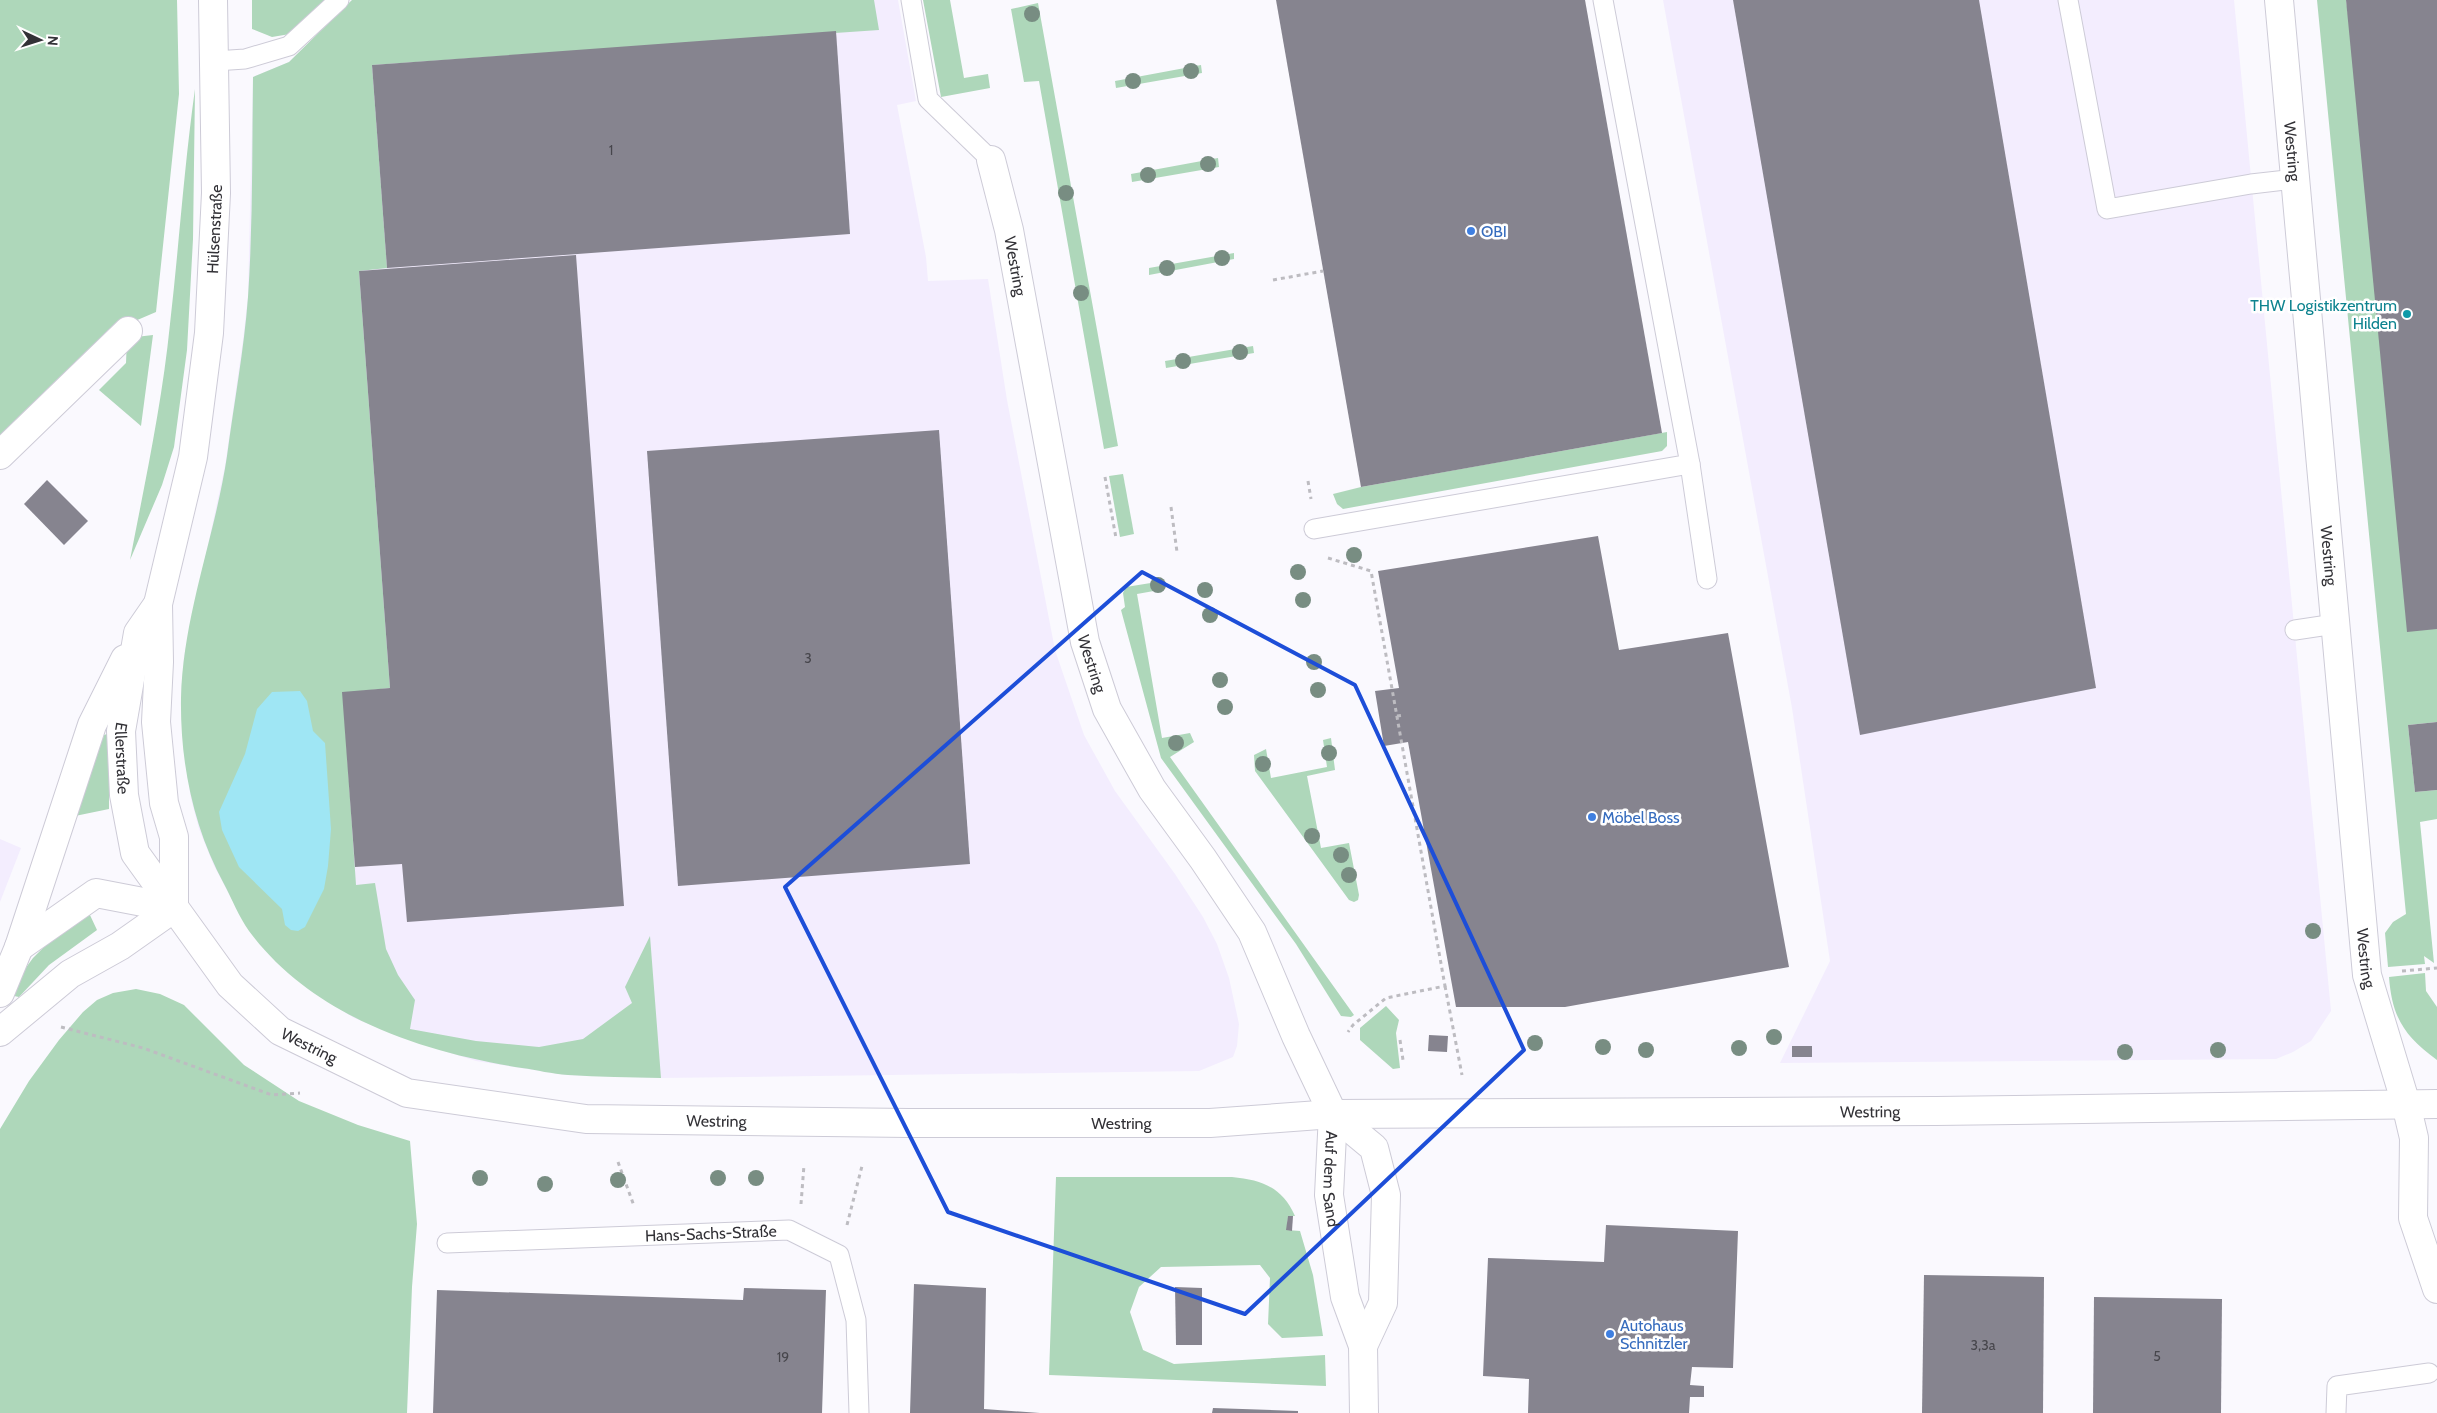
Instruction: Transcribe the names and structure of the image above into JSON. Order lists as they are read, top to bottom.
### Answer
{
  "streets": {
    "main road": [
      "Westring",
      "Hülsenstraße",
      "Ellerstraße",
      "Auf dem Sand"
    ],
    "lane": ["Hans-Sachs-Straße"]
  },
  "crossings": [
    ["Westring", "Ellerstraße"],
    ["Westring", "Auf dem Sand"],
    ["Hülsenstraße", "Ellerstraße"]
  ],
  "places": [
    "OBI",
    "THW Logistikzentrum Hilden",
    "Möbel Boss",
    "Autohaus Schnitzler"
  ],
  "house_numbers": [
    "1",
    "3",
    "3,3a",
    "5",
    "19"
  ],
  "north": "right"
}
